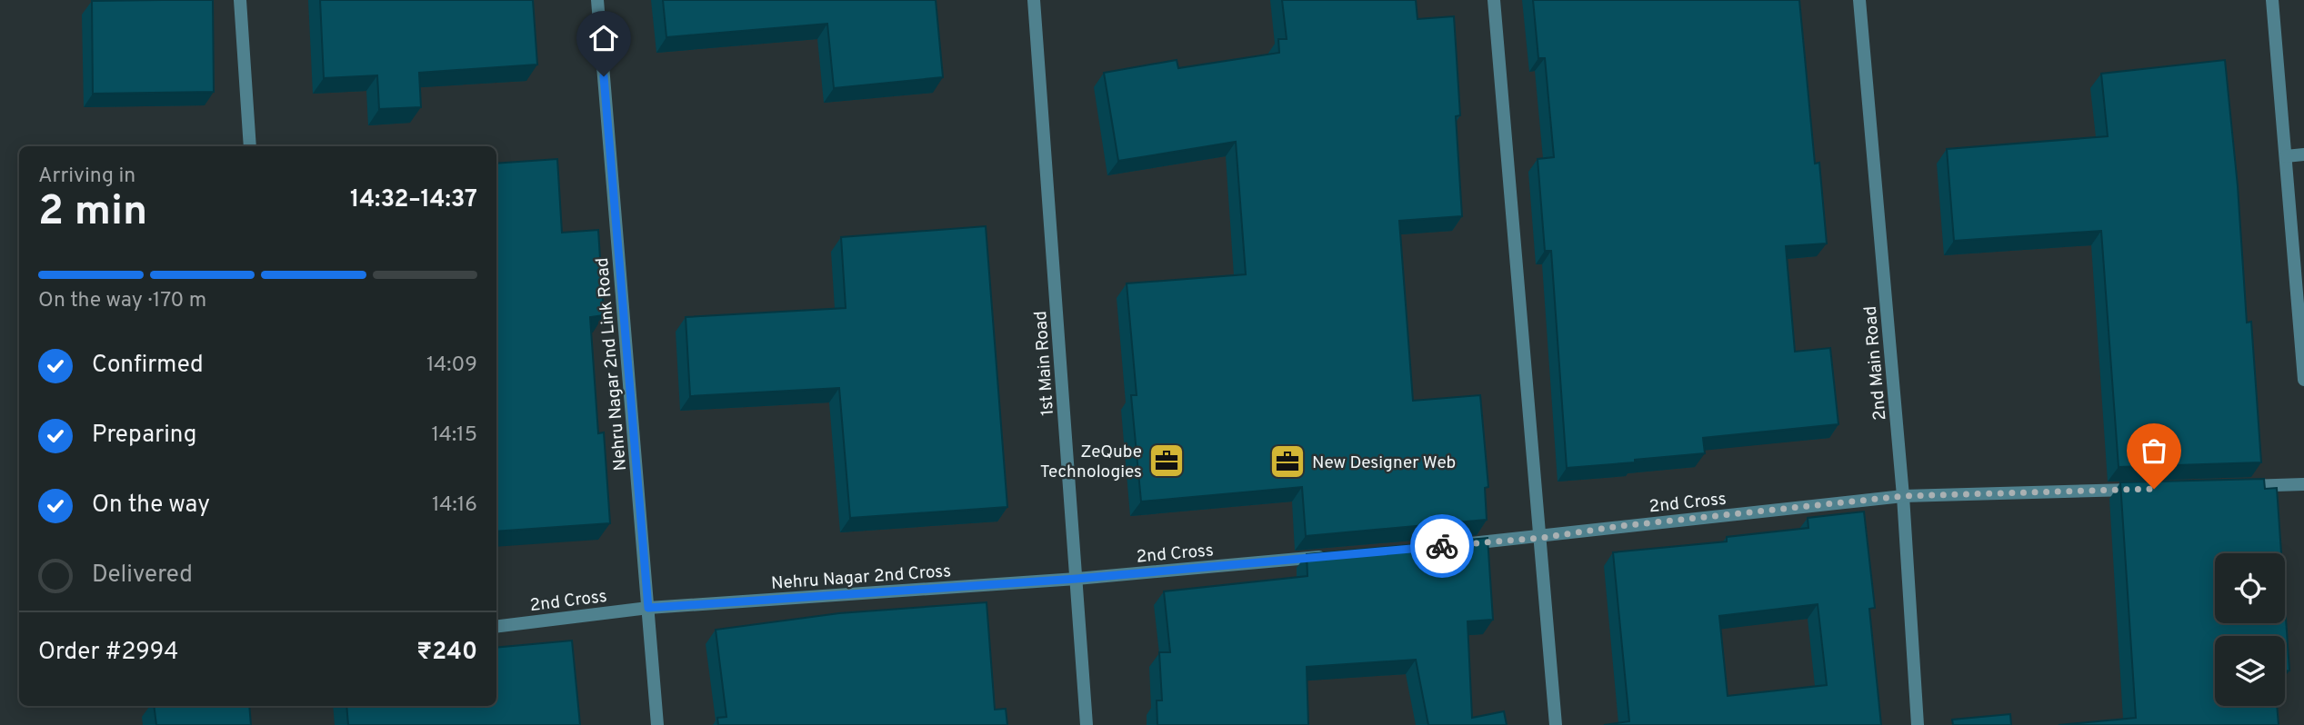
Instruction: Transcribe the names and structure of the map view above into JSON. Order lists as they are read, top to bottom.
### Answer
{
  "streets": {
    "street": [
      "1st Main Road",
      "2nd Main Road",
      "Nehru Nagar 2nd Link Road",
      "2nd Cross",
      "Nehru Nagar 2nd Cross"
    ]
  },
  "crossings": [
    ["1st Main Road", "2nd Cross"],
    ["1st Main Road", "Nehru Nagar 2nd Cross"],
    ["2nd Main Road", "2nd Cross"],
    ["Nehru Nagar 2nd Link Road", "2nd Cross"],
    ["Nehru Nagar 2nd Link Road", "Nehru Nagar 2nd Cross"],
    ["2nd Cross", "Nehru Nagar 2nd Cross"]
  ],
  "places": {
    "office": ["ZeQube Technologies", "New Designer Web"]
  },
  "page": {
    "heading": ["2 min", "Arriving in", "14:32–14:37"],
    "panel": ["Order #2994", "₹240"],
    "bar": "On the way · 170 m",
    "list": [
      ["Confirmed", "14:09"],
      ["Preparing", "14:15"],
      ["On the way", "14:16"],
      "Delivered"
    ]
  }
}
